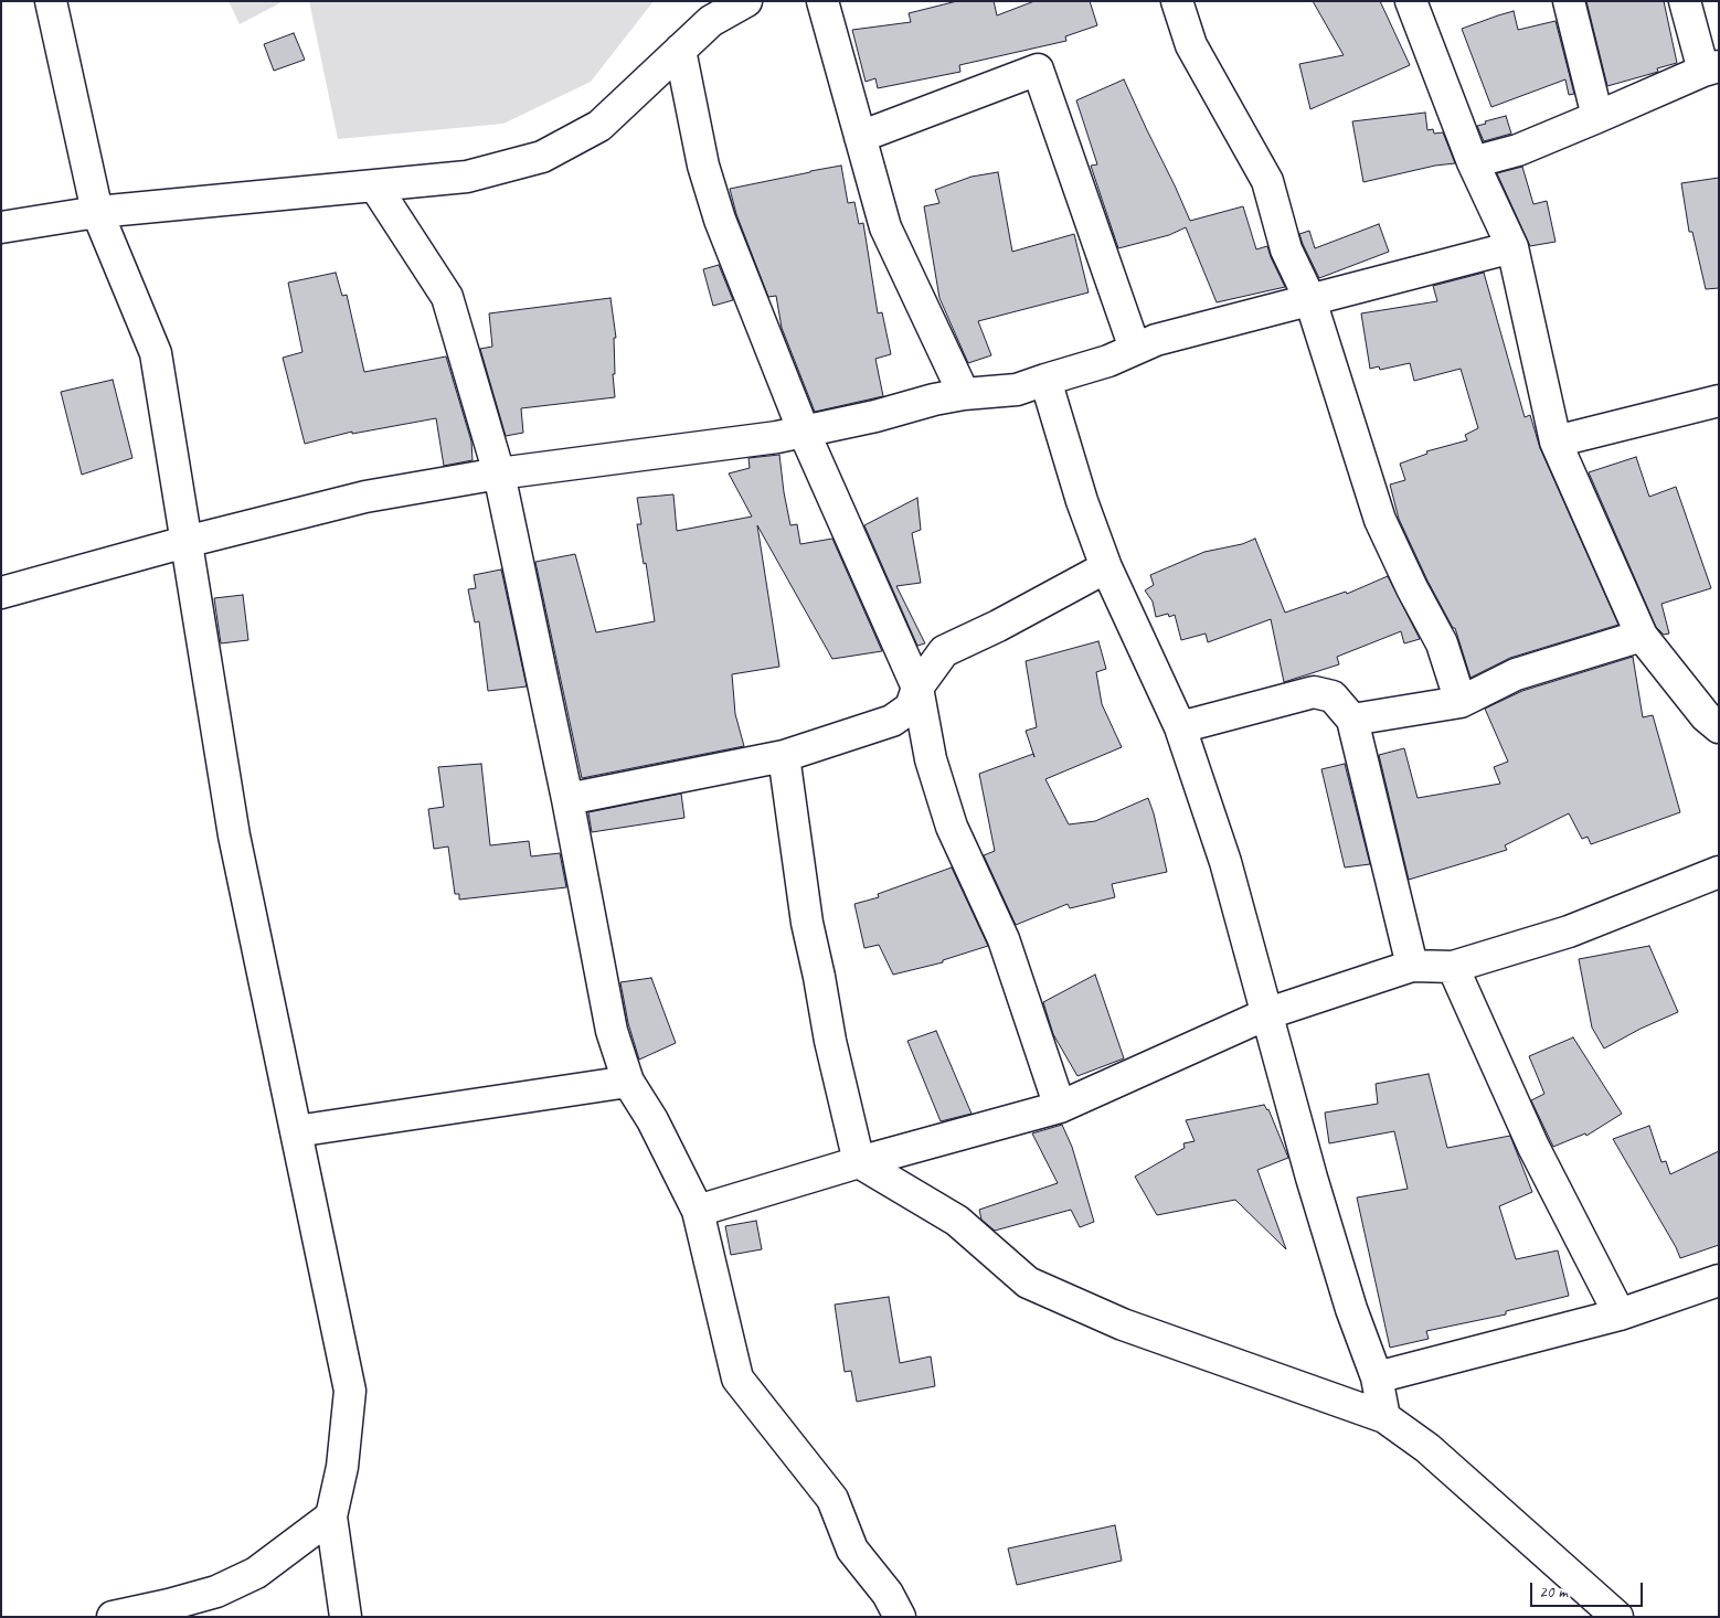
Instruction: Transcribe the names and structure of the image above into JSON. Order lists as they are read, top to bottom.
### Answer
{
  "scale_bar": "20 m"
}
